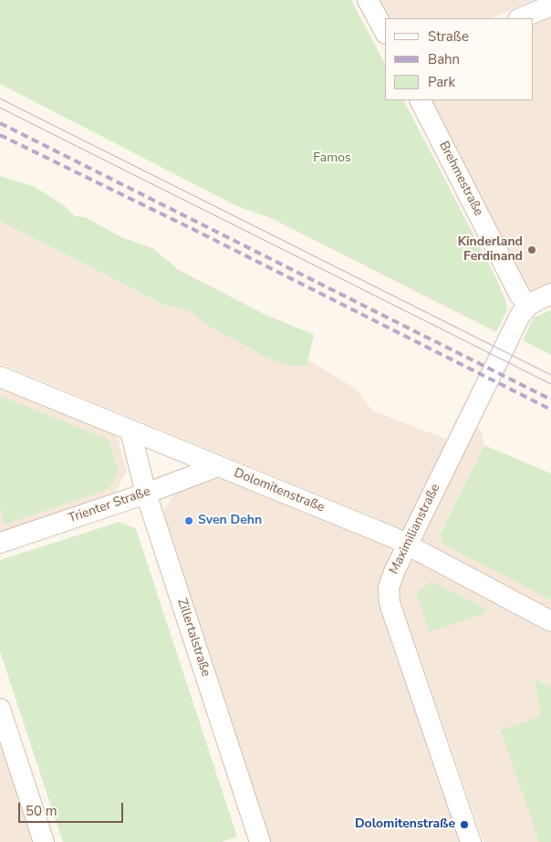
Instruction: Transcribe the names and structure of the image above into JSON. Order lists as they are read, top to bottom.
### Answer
{
  "streets": {
    "street": [
      "Brehmestraße",
      "Dolomitenstraße",
      "Trienter Straße",
      "Maximilianstraße",
      "Zillertalstraße"
    ]
  },
  "crossings": [
    ["Brehmestraße", "Maximilianstraße"],
    ["Dolomitenstraße", "Trienter Straße"],
    ["Dolomitenstraße", "Maximilianstraße"],
    ["Dolomitenstraße", "Zillertalstraße"],
    ["Trienter Straße", "Zillertalstraße"]
  ],
  "parks": ["Famos"],
  "places": ["Kinderland Ferdinand", "Sven Dehn", "Dolomitenstraße"],
  "legend": ["Straße", "Bahn", "Park"],
  "scale_bar": "50 m"
}
